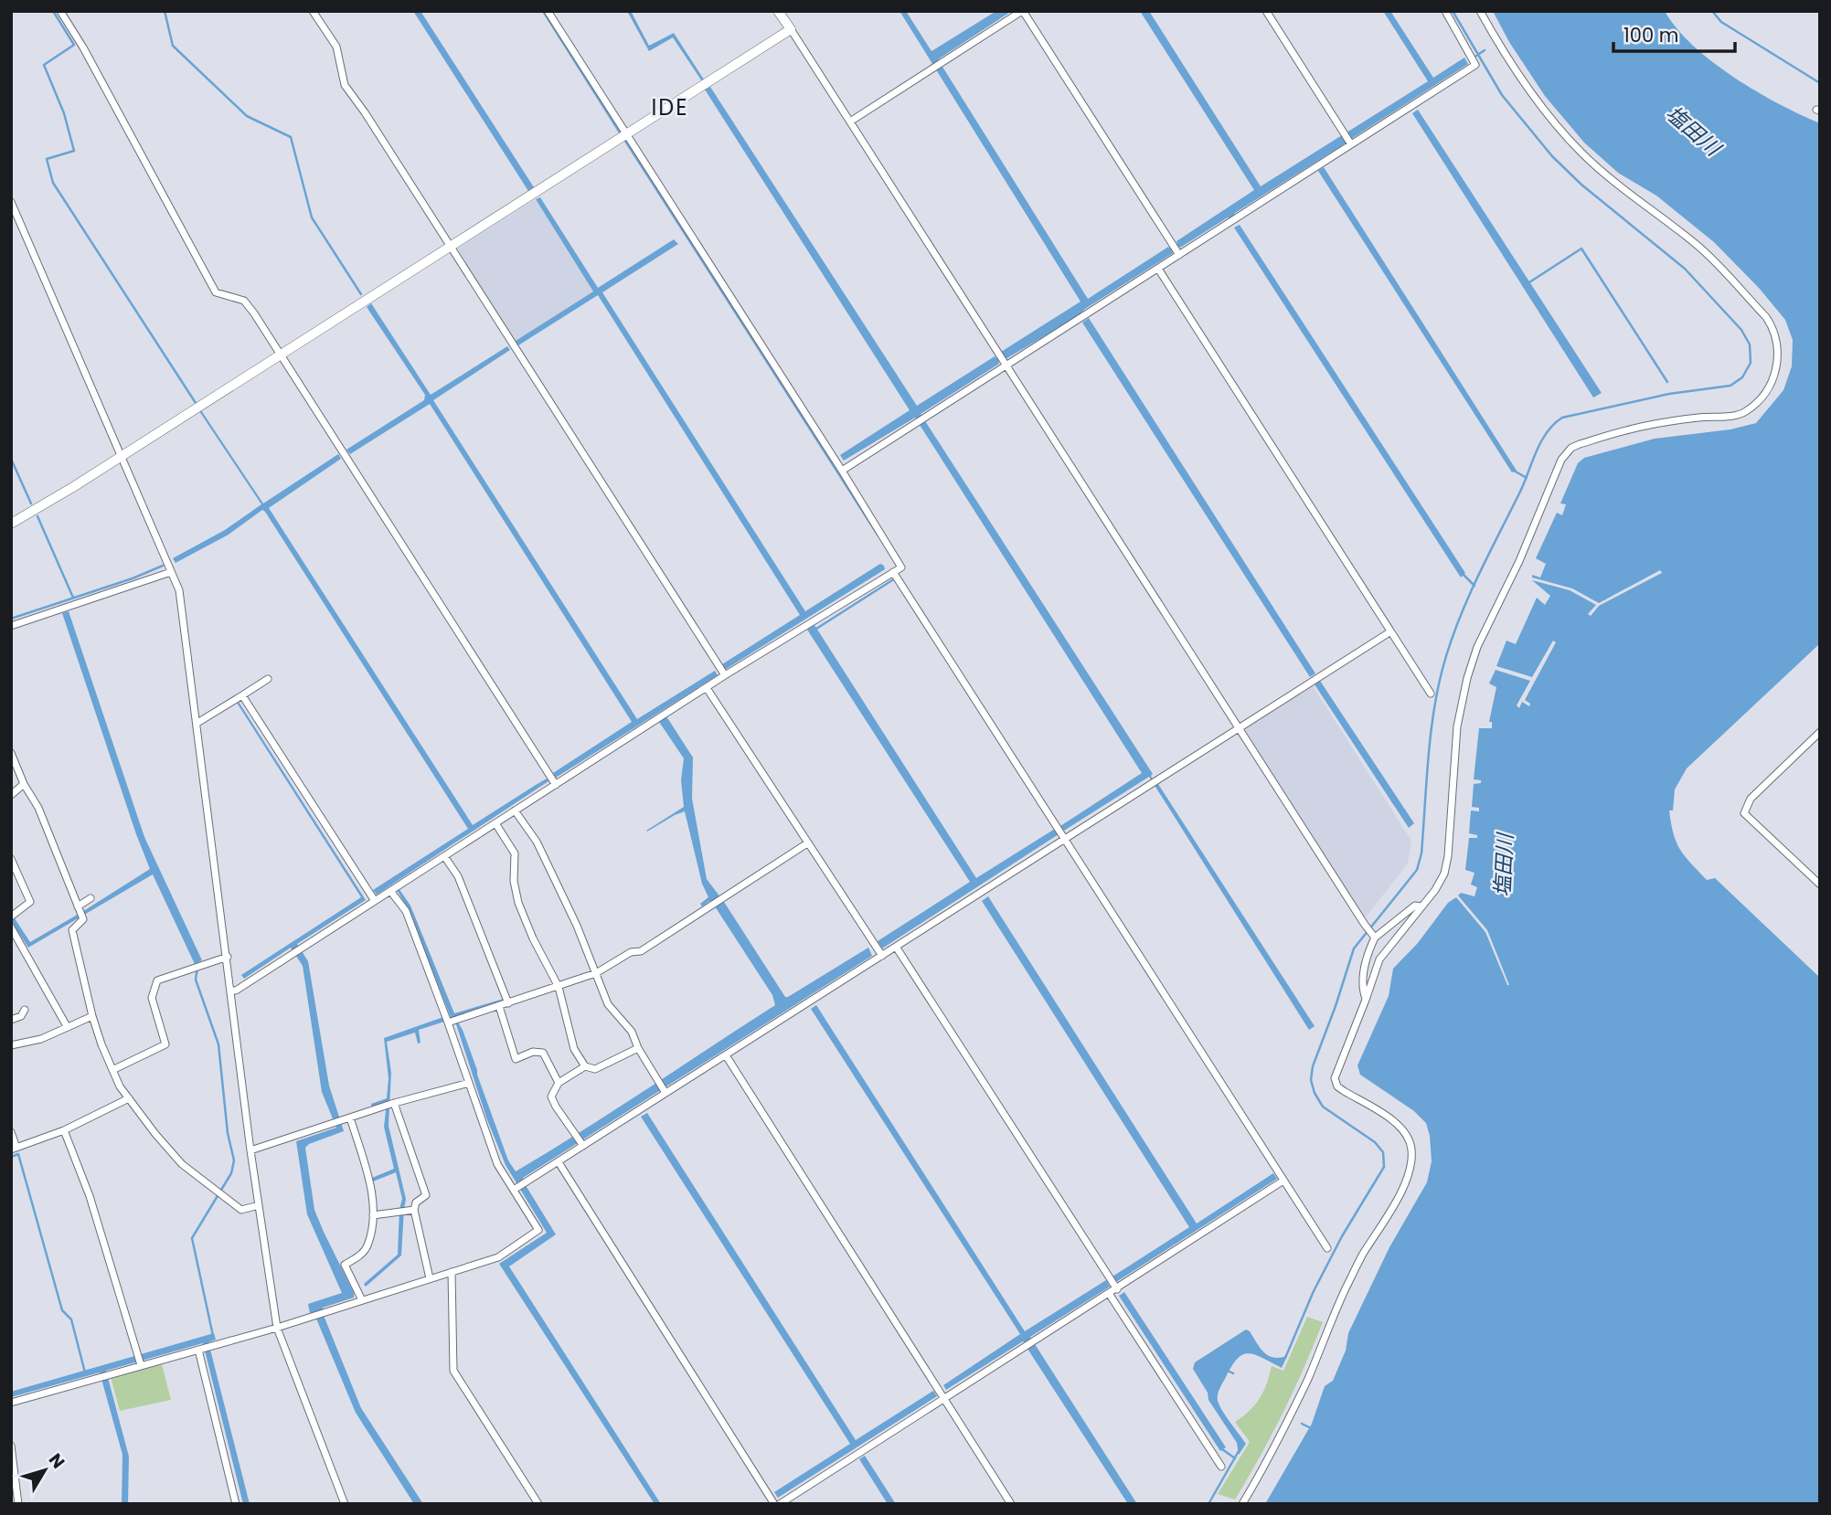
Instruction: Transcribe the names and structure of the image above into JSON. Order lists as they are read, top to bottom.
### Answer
{
  "districts": ["IDE"],
  "water": ["塩田川"],
  "scale_bar": "100 m",
  "north": "top right"
}
